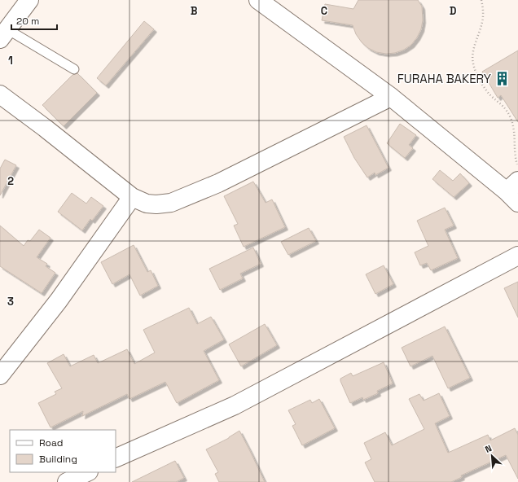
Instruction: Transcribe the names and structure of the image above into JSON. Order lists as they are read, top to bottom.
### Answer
{
  "places": {
    "building": ["FURAHA BAKERY"]
  },
  "legend": ["Road", "Building"],
  "scale_bar": "20 m",
  "north": "top left",
  "grid": {
    "columns": ["B", "C", "D"],
    "rows": ["1", "2", "3"]
  }
}
